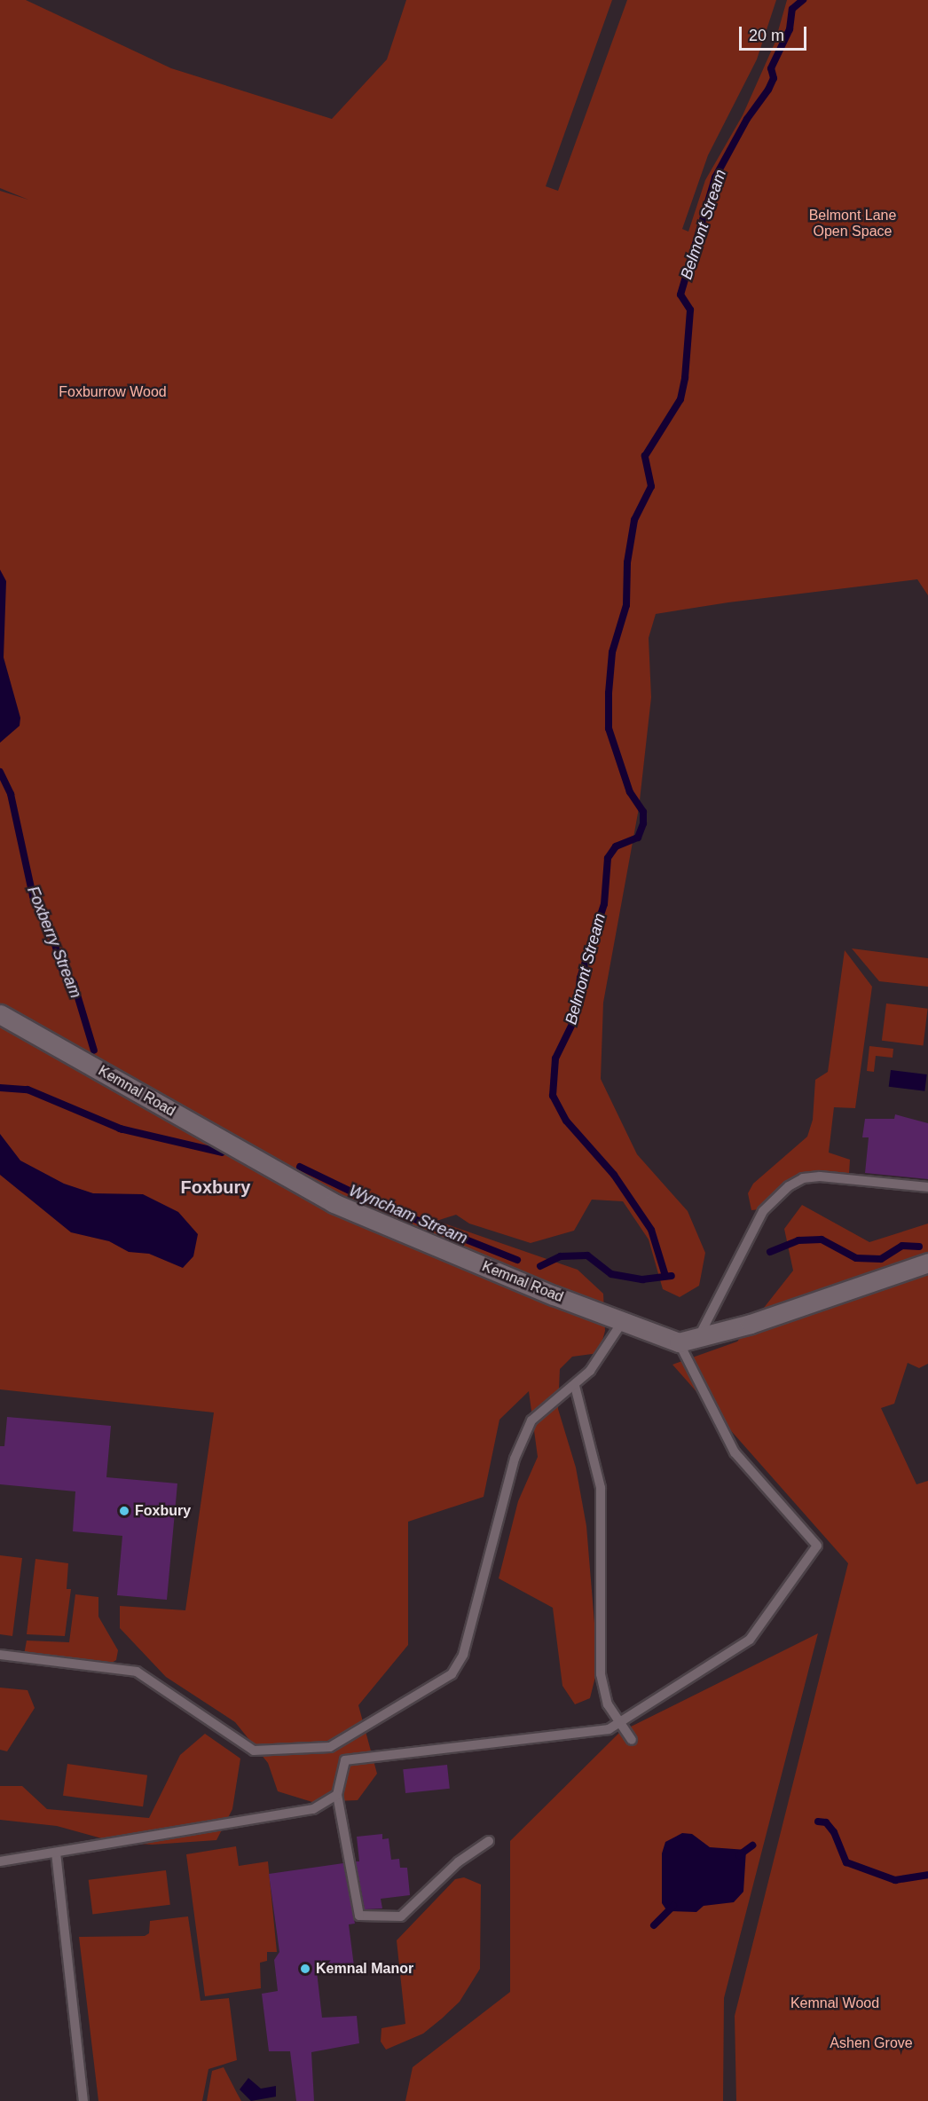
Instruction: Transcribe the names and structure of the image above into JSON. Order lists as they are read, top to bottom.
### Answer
{
  "streets": {
    "street": ["Kemnal Road"]
  },
  "districts": ["Foxbury"],
  "water": ["Belmont Stream", "Foxberry Stream", "Wyncham Stream"],
  "parks": [
    "Belmont Lane Open Space",
    "Foxburrow Wood",
    "Kemnal Wood",
    "Ashen Grove"
  ],
  "places": ["Foxbury", "Kemnal Manor"],
  "scale_bar": "20 m"
}
